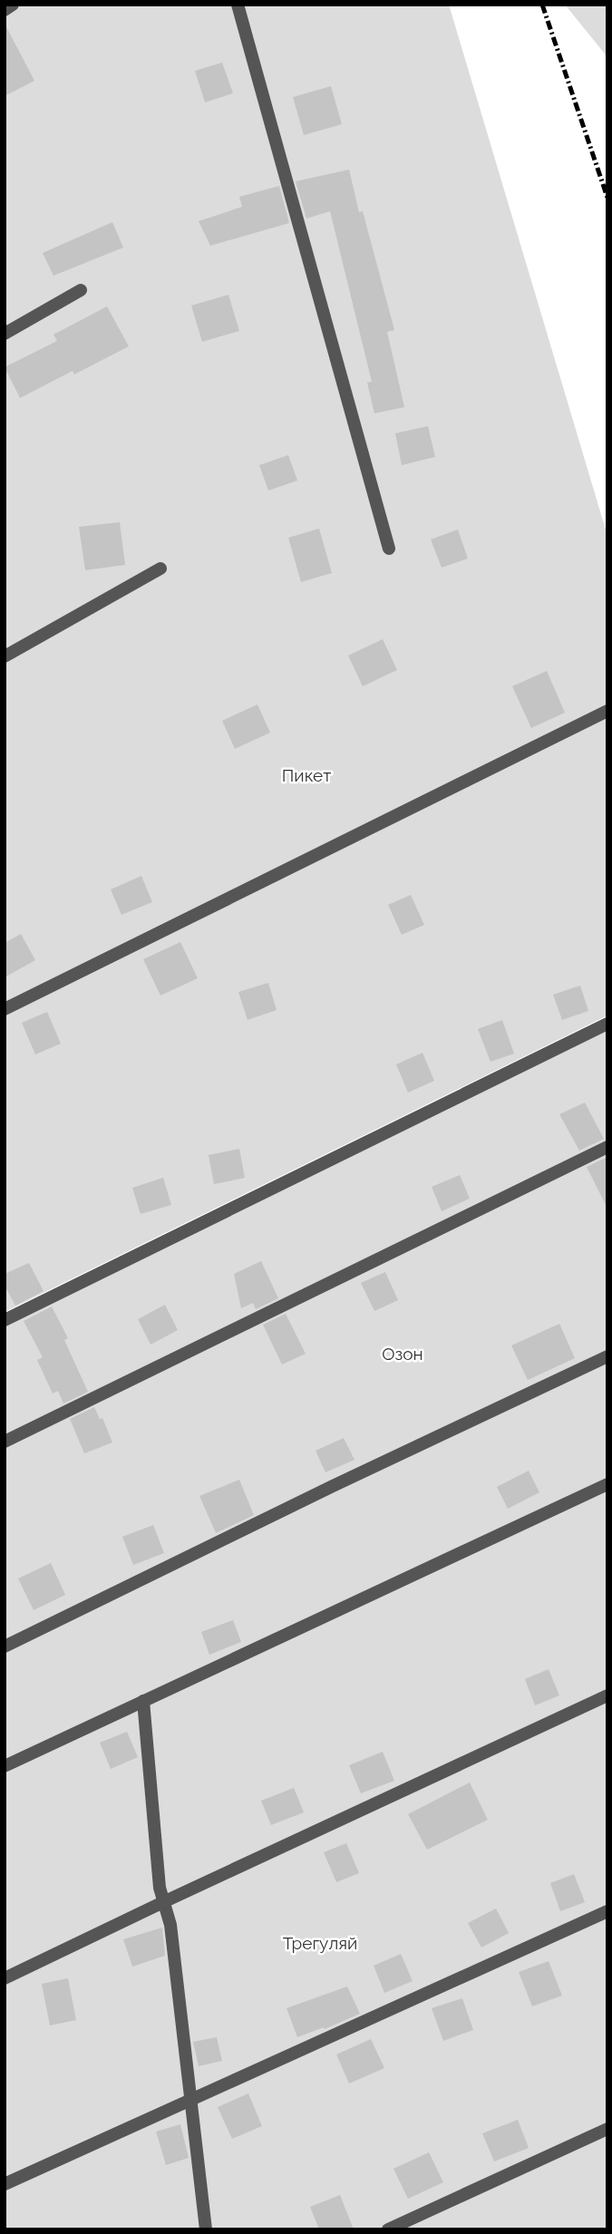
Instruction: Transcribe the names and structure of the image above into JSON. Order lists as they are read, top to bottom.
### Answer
{
  "parks": ["Пикет", "Озон", "Трегуляй"]
}
